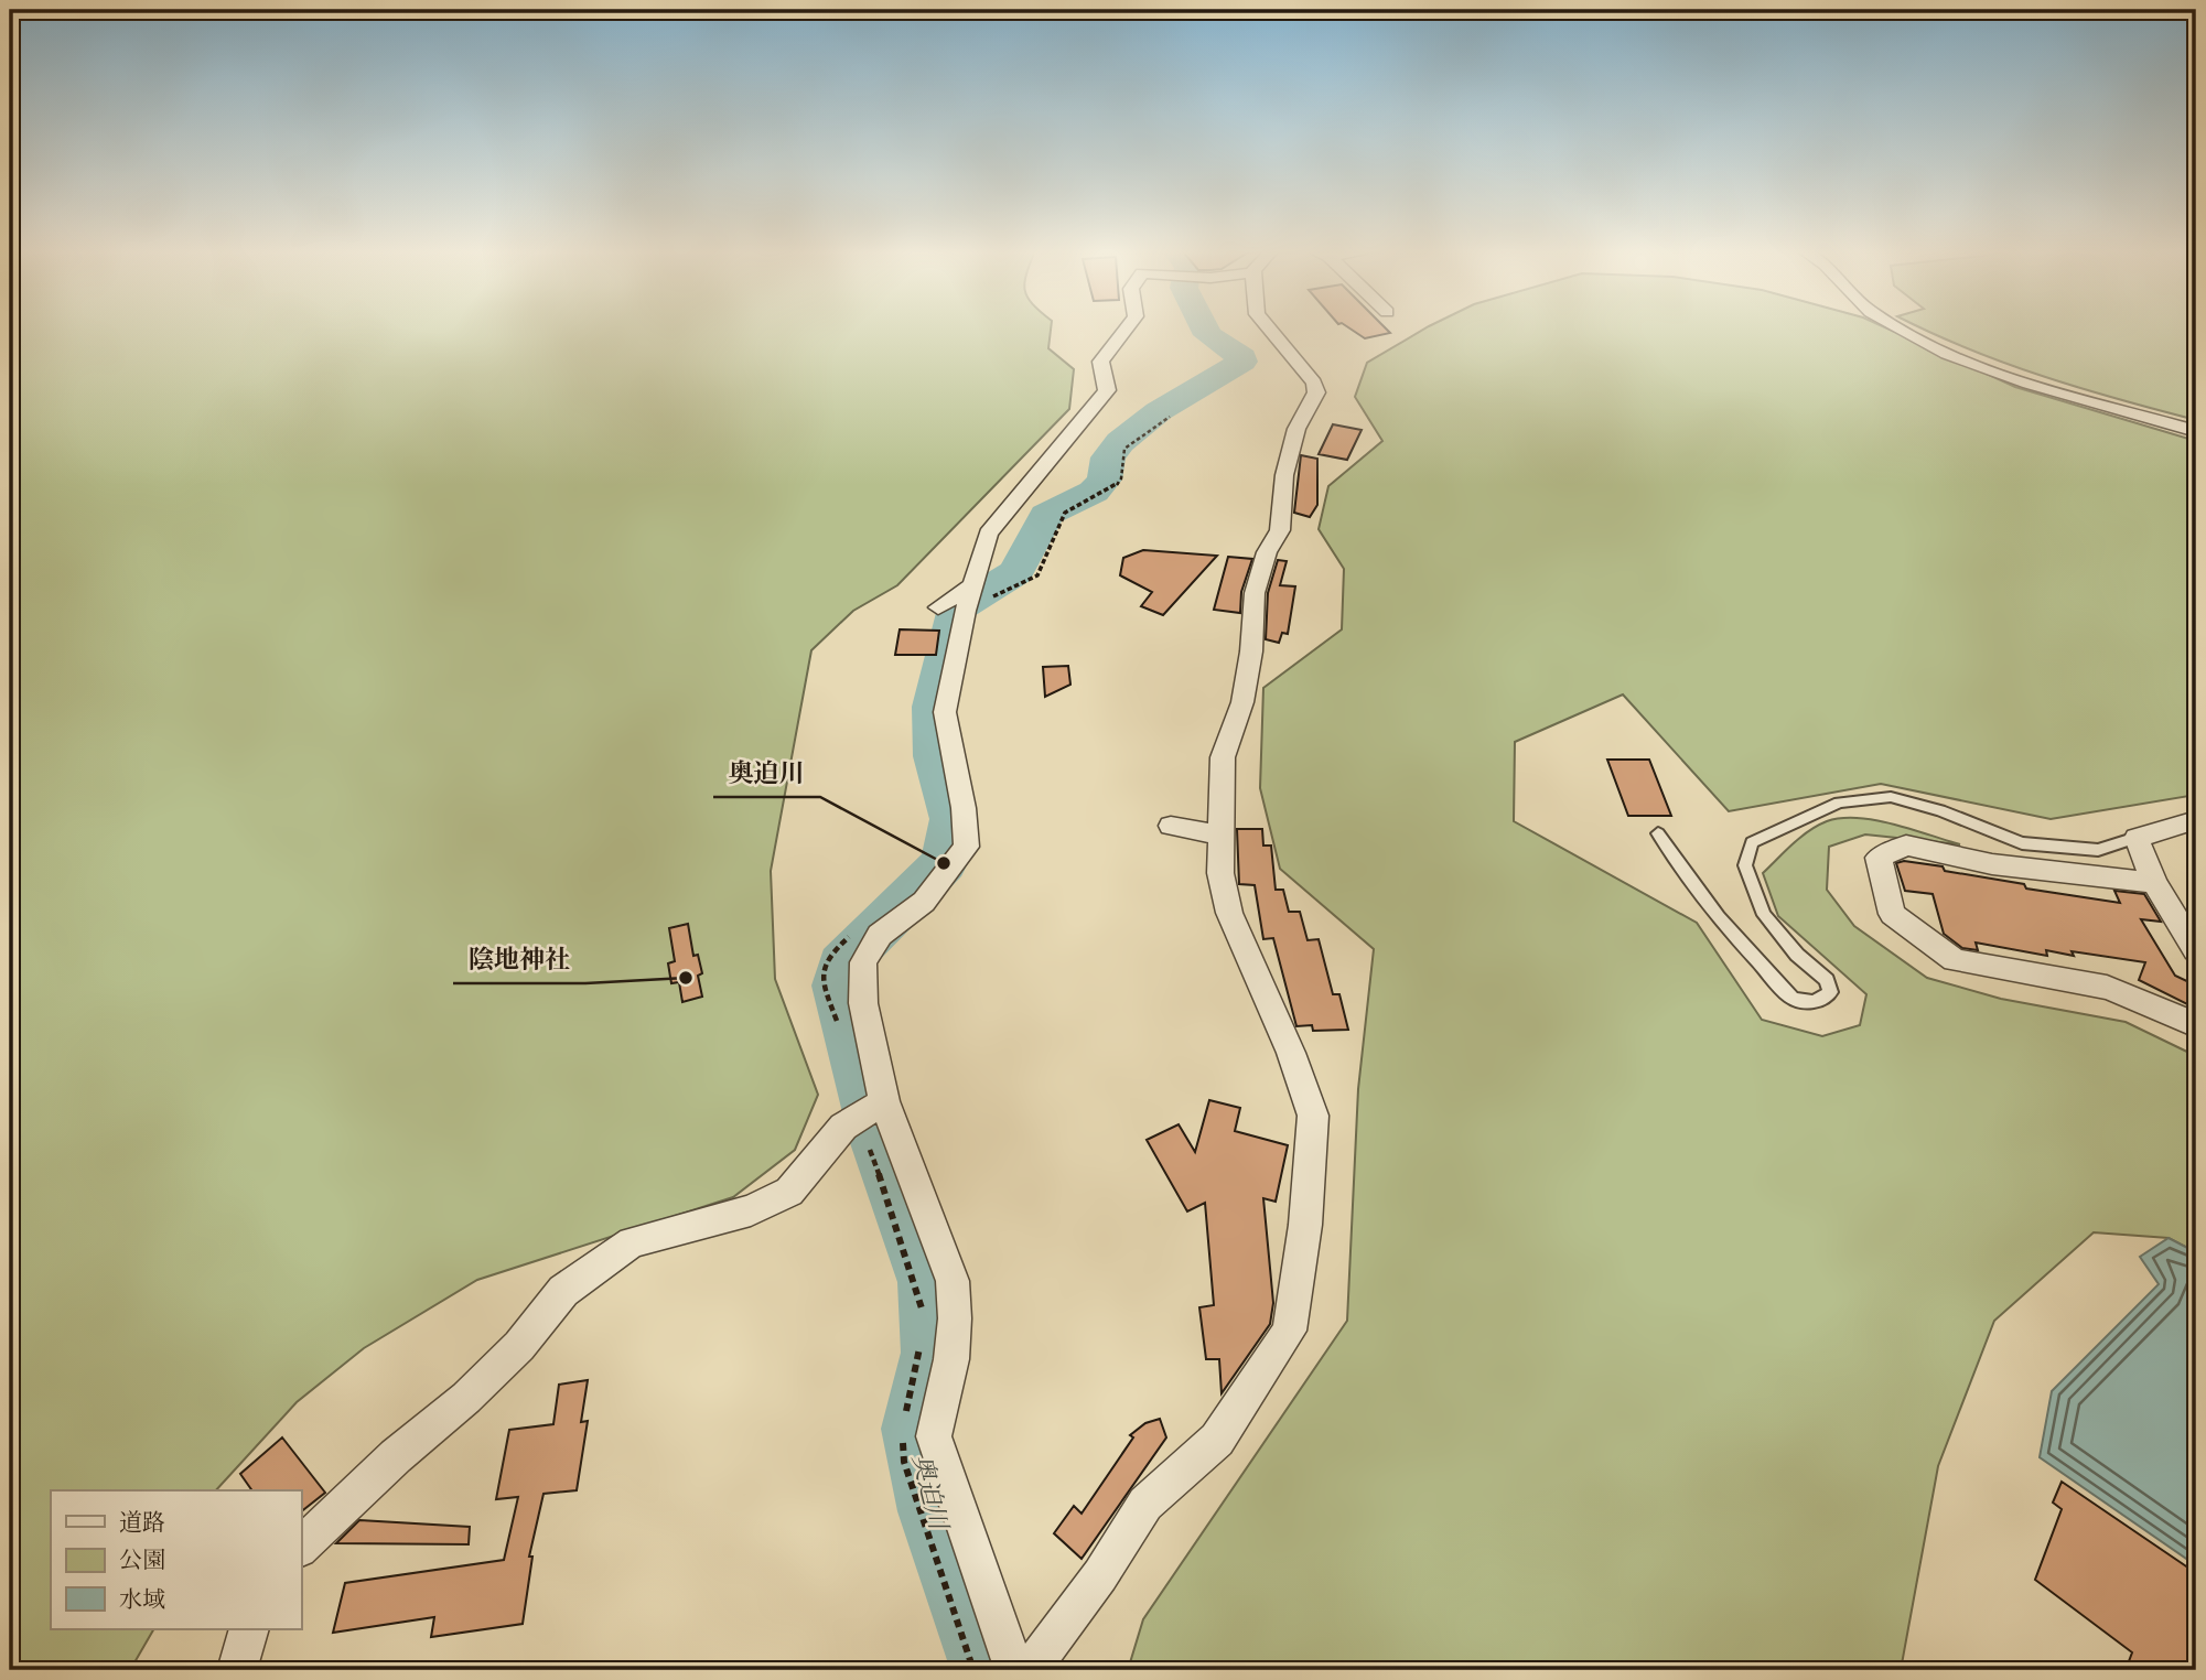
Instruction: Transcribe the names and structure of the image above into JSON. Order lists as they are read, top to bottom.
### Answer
{
  "water": ["奥迫川"],
  "places": ["奥迫川", "陰地神社"],
  "legend": ["道路", "公園", "水域"]
}
